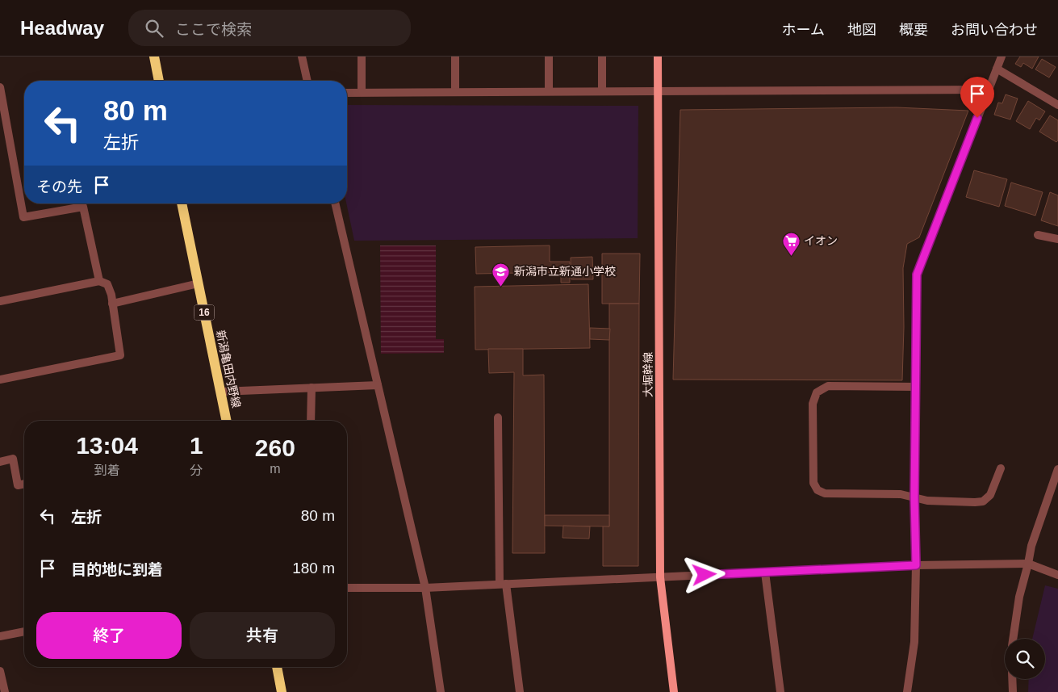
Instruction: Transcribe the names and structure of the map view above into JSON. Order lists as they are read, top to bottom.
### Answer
{
  "streets": {
    "main road": ["16", "新潟亀田内野線"],
    "street": ["大堀幹線"]
  },
  "places": {
    "supermarket": ["イオン"],
    "school or university": ["新潟市立新通小学校"]
  },
  "page": {
    "header": "Headway",
    "search": "ここで検索",
    "nav": [
      "ホーム",
      "地図",
      "概要",
      "お問い合わせ"
    ],
    "turn": ["80 m", "左折"],
    "then": "その先",
    "eta": [
      "13:04",
      "到着",
      "1",
      "分",
      "260",
      "m"
    ],
    "list": [
      {
        "name": "左折",
        "value": "80 m"
      },
      {
        "name": "目的地に到着",
        "value": "180 m"
      }
    ],
    "buttons": ["終了", "共有"]
  }
}
